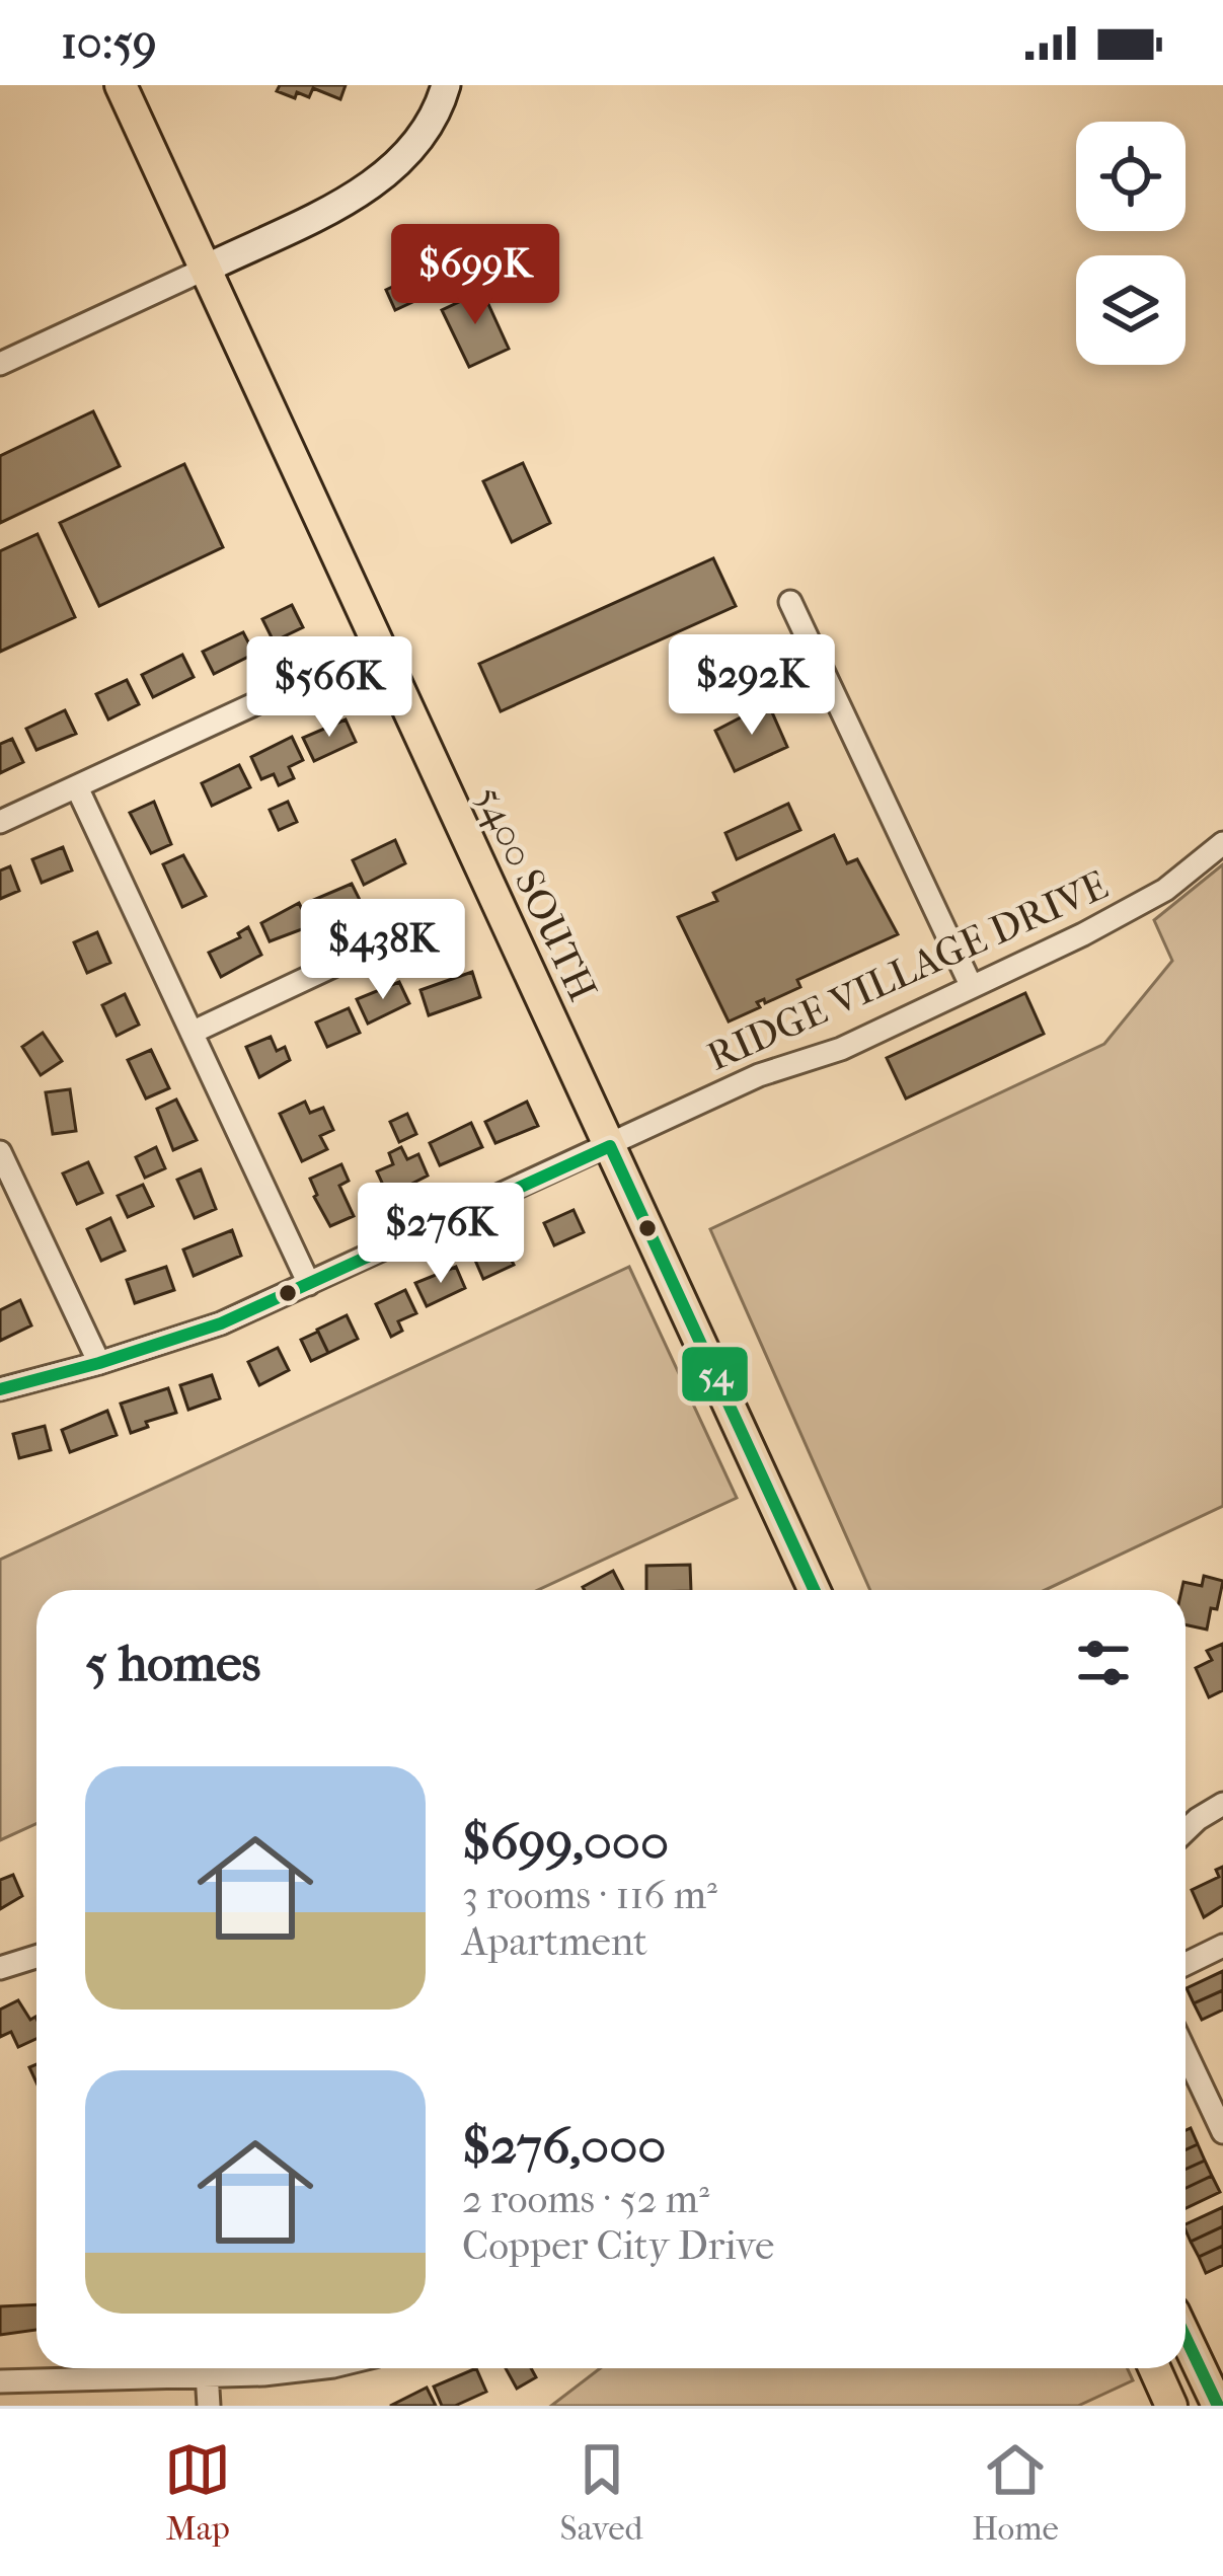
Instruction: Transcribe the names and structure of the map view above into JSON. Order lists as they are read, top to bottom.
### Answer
{
  "streets": {
    "main road": ["5400 SOUTH"],
    "street": ["RIDGE VILLAGE DRIVE"]
  },
  "crossings": [
    ["5400 SOUTH", "RIDGE VILLAGE DRIVE"]
  ],
  "lines": ["transit line 54"],
  "page": {
    "status": "10:59",
    "price": [
      "$699K",
      "$292K",
      "$566K",
      "$438K",
      "$276K"
    ],
    "heading": "5 homes",
    "list": [
      {
        "name": "$699,000",
        "note": "3 rooms · 116 m² · Apartment"
      },
      {
        "name": "$276,000",
        "note": "2 rooms · 52 m² · Copper City Drive"
      }
    ],
    "tabs": ["Map", "Saved", "Home"]
  }
}
